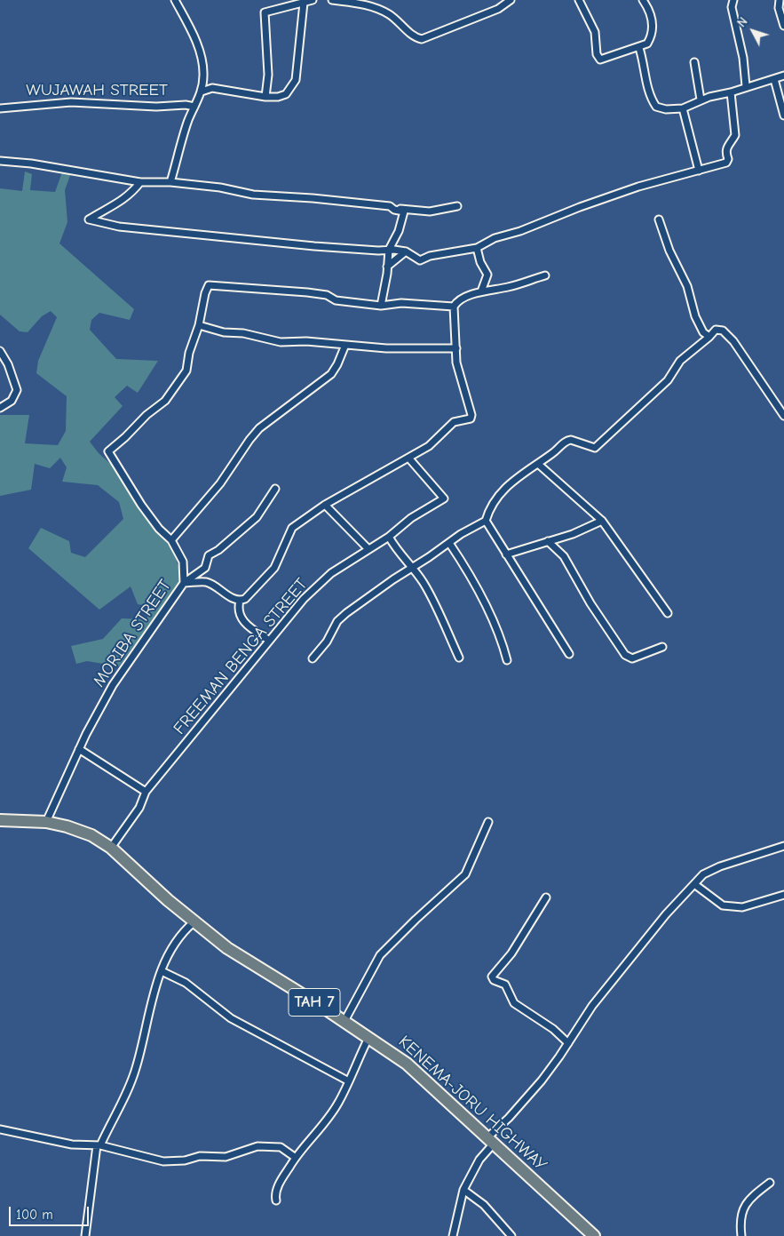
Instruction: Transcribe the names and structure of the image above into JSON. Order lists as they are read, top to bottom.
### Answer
{
  "streets": {
    "highway": ["TAH 7", "KENEMA-JORU HIGHWAY"],
    "street": ["WUJAWAH STREET", "MORIBA STREET", "FREEMAN BENGA STREET"]
  },
  "crossings": [
    ["MORIBA STREET", "KENEMA-JORU HIGHWAY"],
    ["FREEMAN BENGA STREET", "KENEMA-JORU HIGHWAY"]
  ],
  "scale_bar": "100 m",
  "north": "top left"
}
